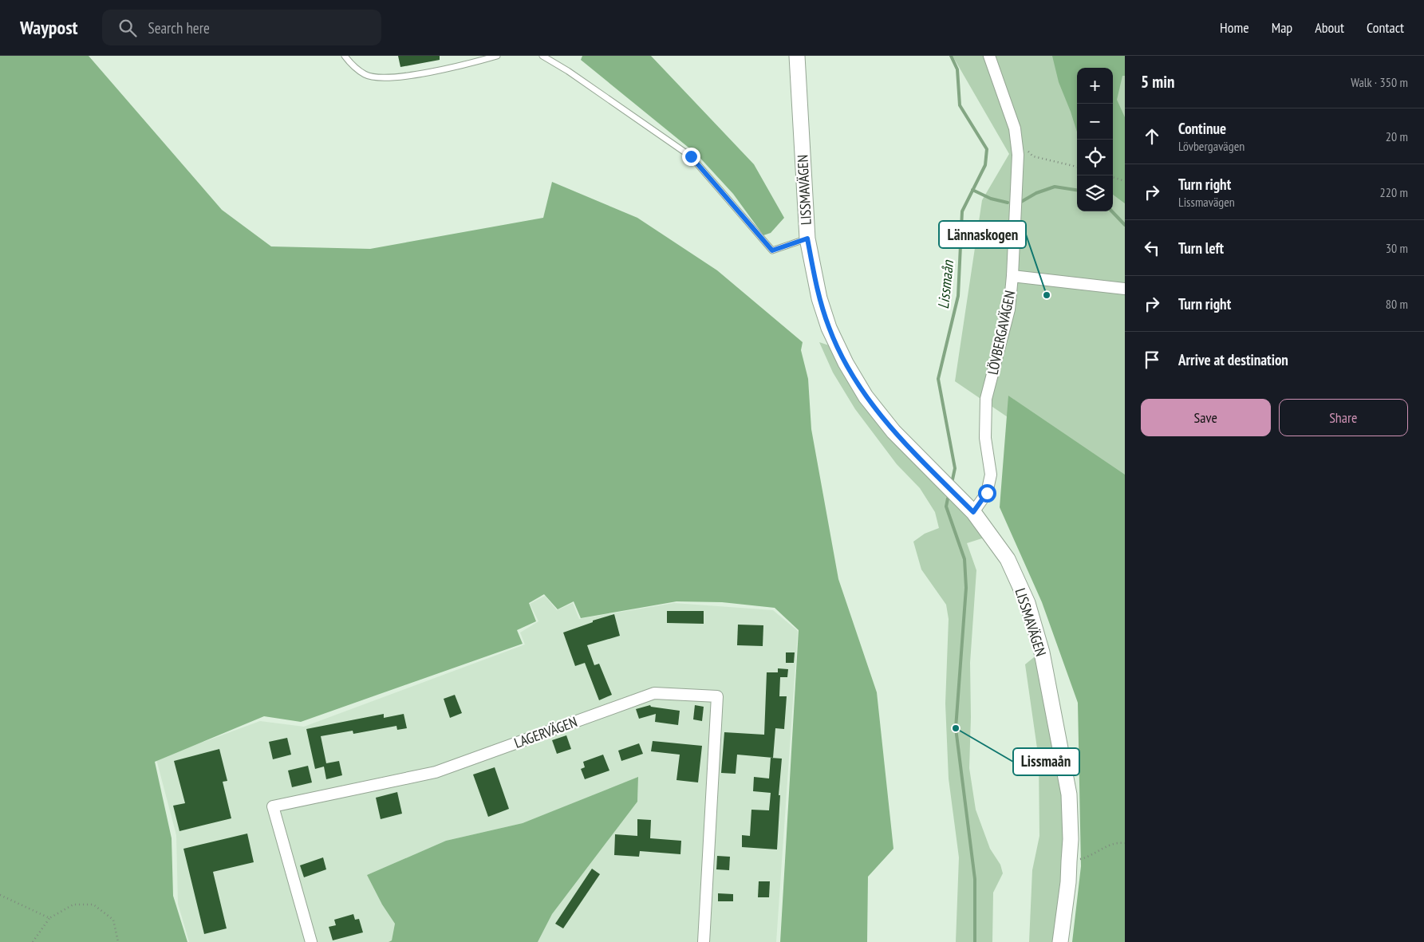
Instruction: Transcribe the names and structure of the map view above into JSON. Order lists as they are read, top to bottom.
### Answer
{
  "streets": {
    "street": ["LISSMAVÄGEN", "LÖVBERGAVÄGEN", "LAGERVÄGEN"]
  },
  "crossings": [
    ["LISSMAVÄGEN", "LÖVBERGAVÄGEN"]
  ],
  "water": ["Lissmaån"],
  "places": ["Lännaskogen", "Lissmaån"],
  "page": {
    "header": "Waypost",
    "search": "Search here",
    "nav": [
      "Home",
      "Map",
      "About",
      "Contact"
    ],
    "heading": ["5 min", "Walk · 350 m"],
    "map_buttons": ["+", "−"],
    "list": [
      ["Continue", "Lövbergavägen", "20 m"],
      ["Turn right", "Lissmavägen", "220 m"],
      ["Turn left", "30 m"],
      ["Turn right", "80 m"],
      "Arrive at destination"
    ],
    "buttons": ["Save", "Share"]
  }
}
